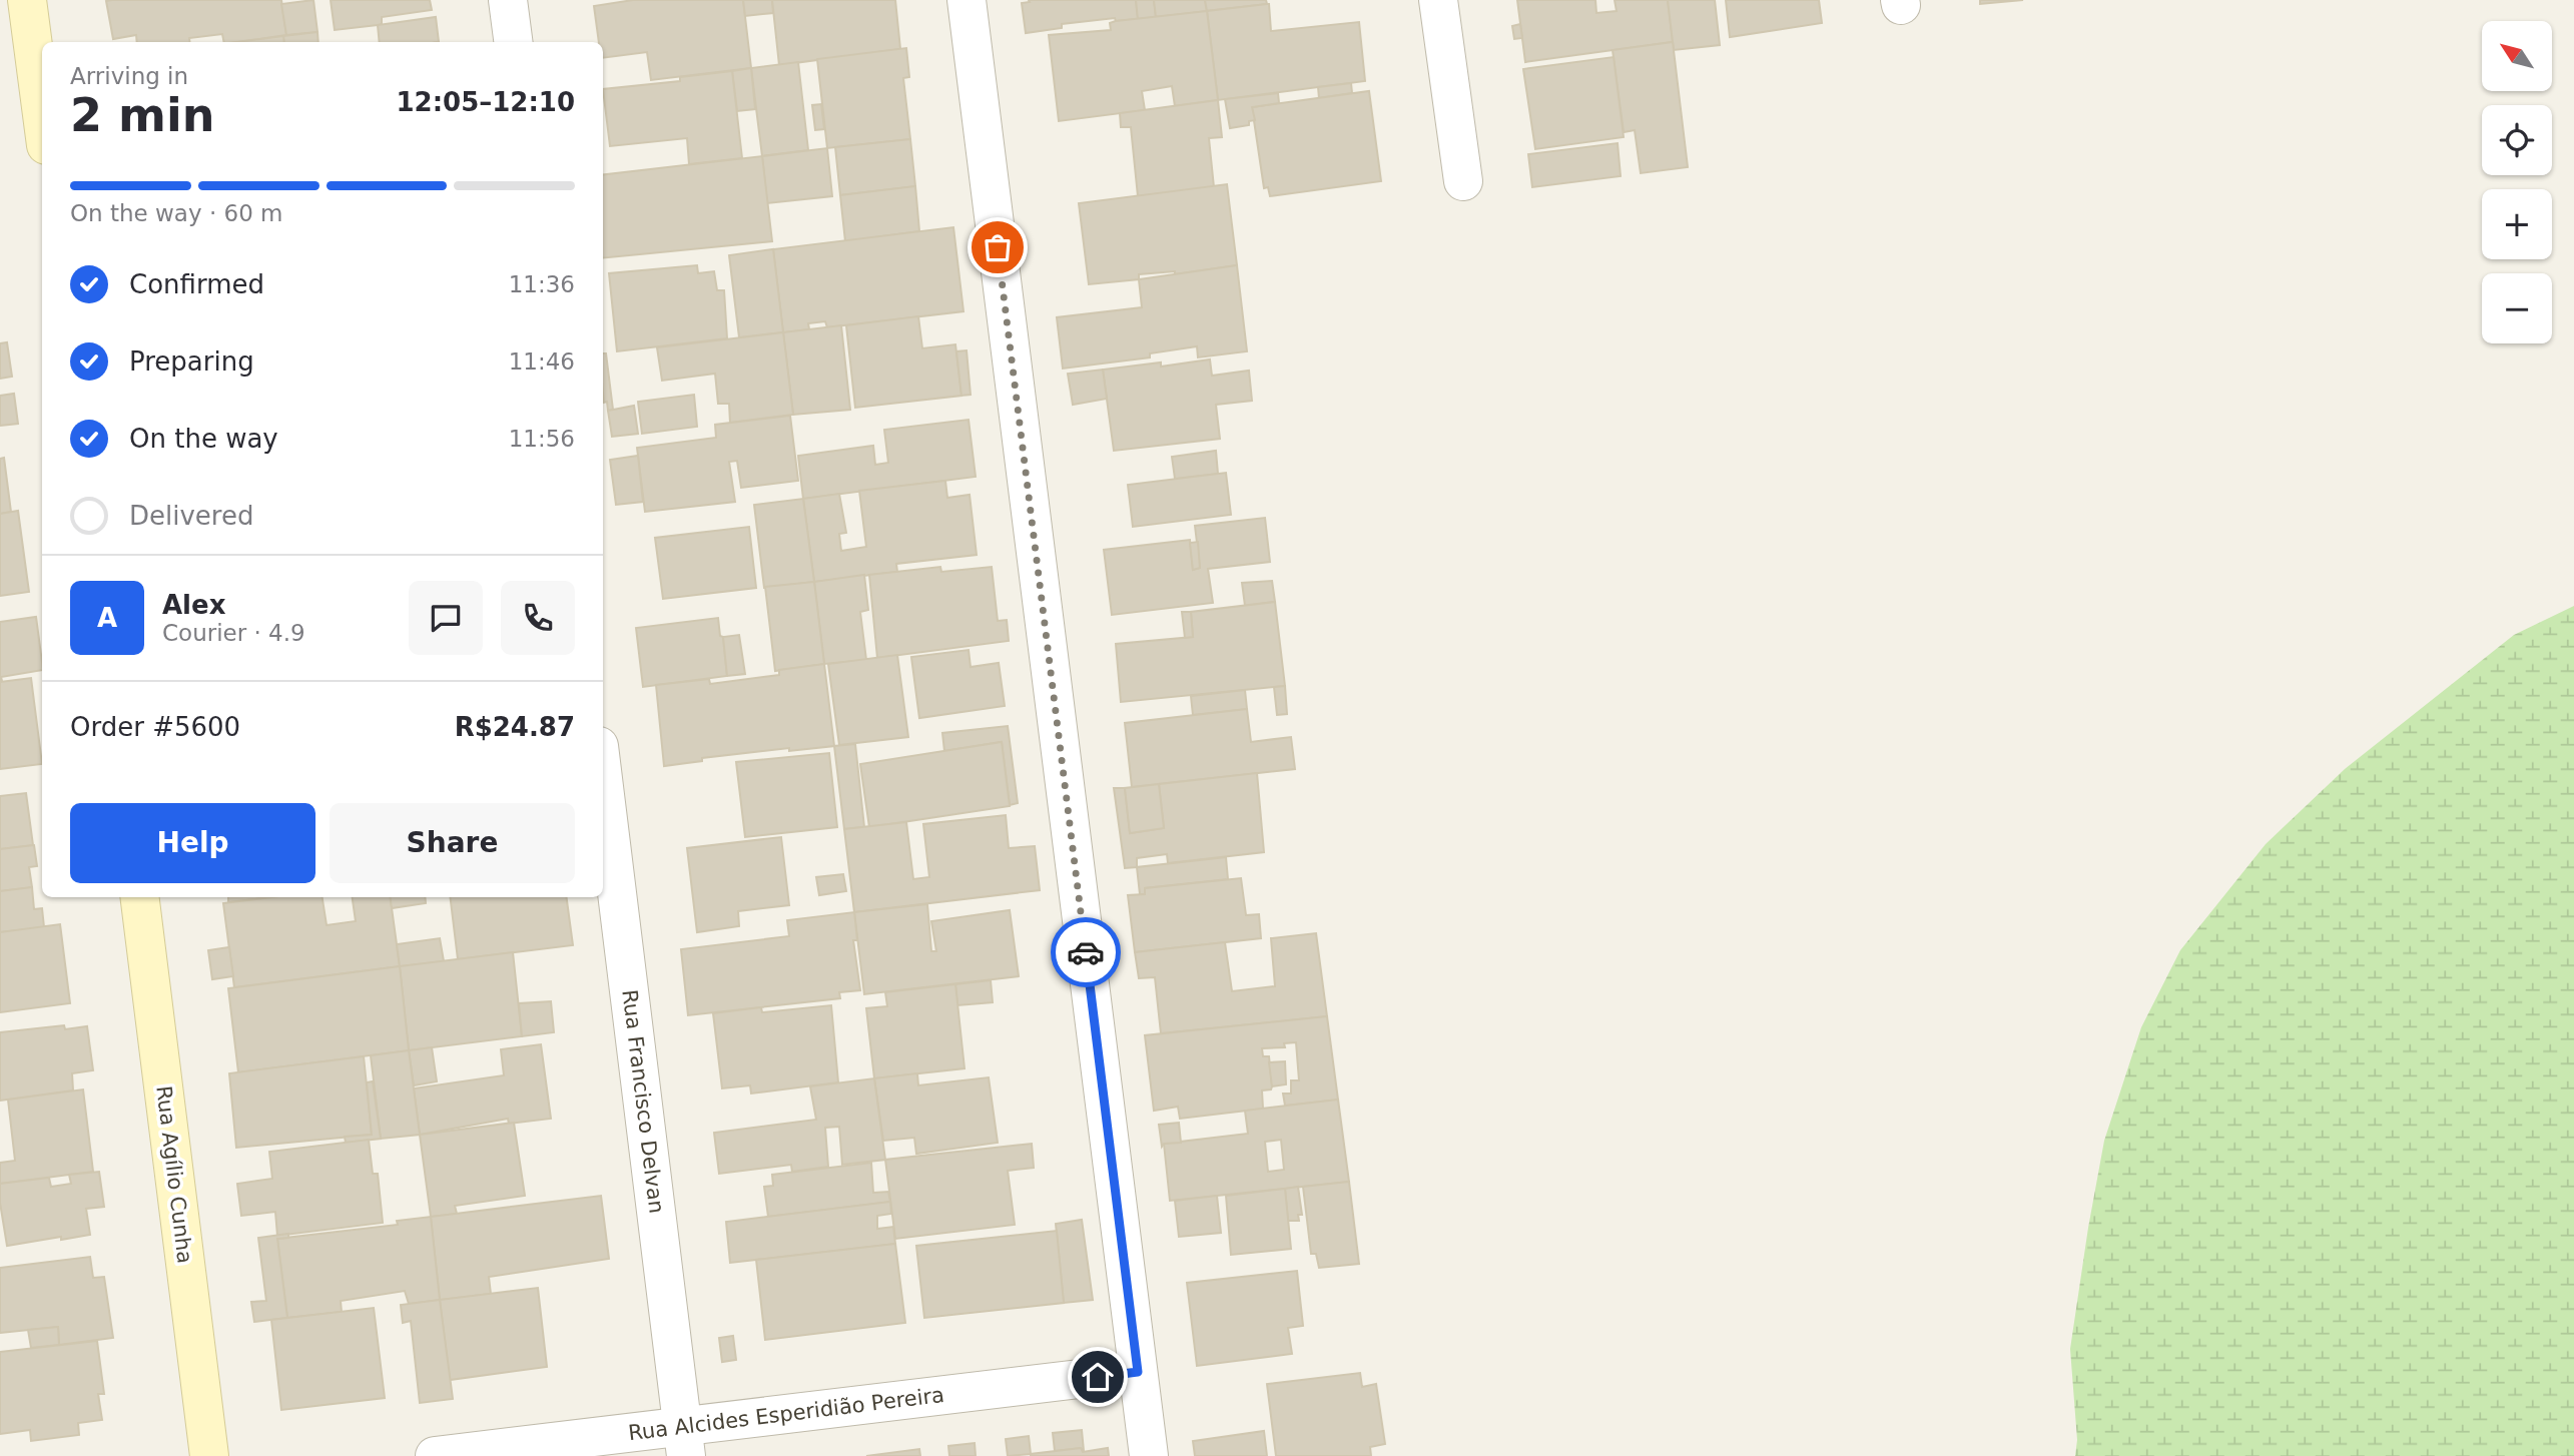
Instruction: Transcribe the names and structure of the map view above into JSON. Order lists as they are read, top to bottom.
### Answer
{
  "streets": {
    "main road": ["Rua Agílio Cunha"],
    "street": ["Rua Francisco Delvan", "Rua Alcides Esperidião Pereira"]
  },
  "crossings": [
    ["Rua Francisco Delvan", "Rua Alcides Esperidião Pereira"]
  ],
  "north": "top left",
  "page": {
    "map_buttons": ["+", "−"],
    "heading": ["2 min", "Arriving in", "12:05–12:10"],
    "panel": [
      "Alex",
      "Courier · 4.9",
      "Order #5600",
      "R$24.87"
    ],
    "bar": "On the way · 60 m",
    "list": [
      ["Confirmed", "11:36"],
      ["Preparing", "11:46"],
      ["On the way", "11:56"],
      "Delivered"
    ],
    "round": "A",
    "buttons": ["Help", "Share"]
  }
}
